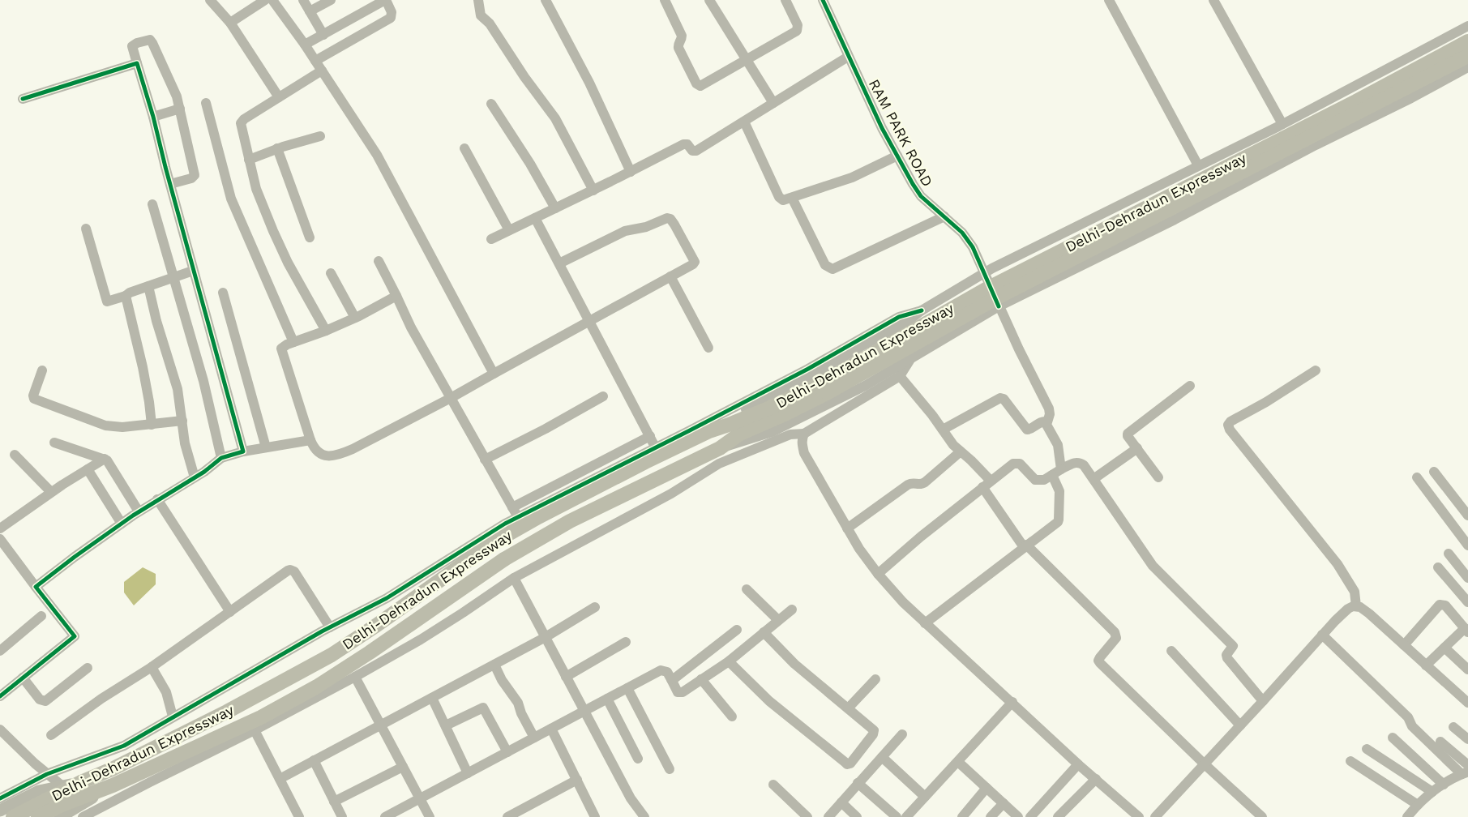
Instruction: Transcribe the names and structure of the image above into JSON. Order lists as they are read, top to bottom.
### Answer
{
  "streets": {
    "highway": ["Delhi-Dehradun Expressway"],
    "street": ["RAM PARK ROAD"]
  }
}
